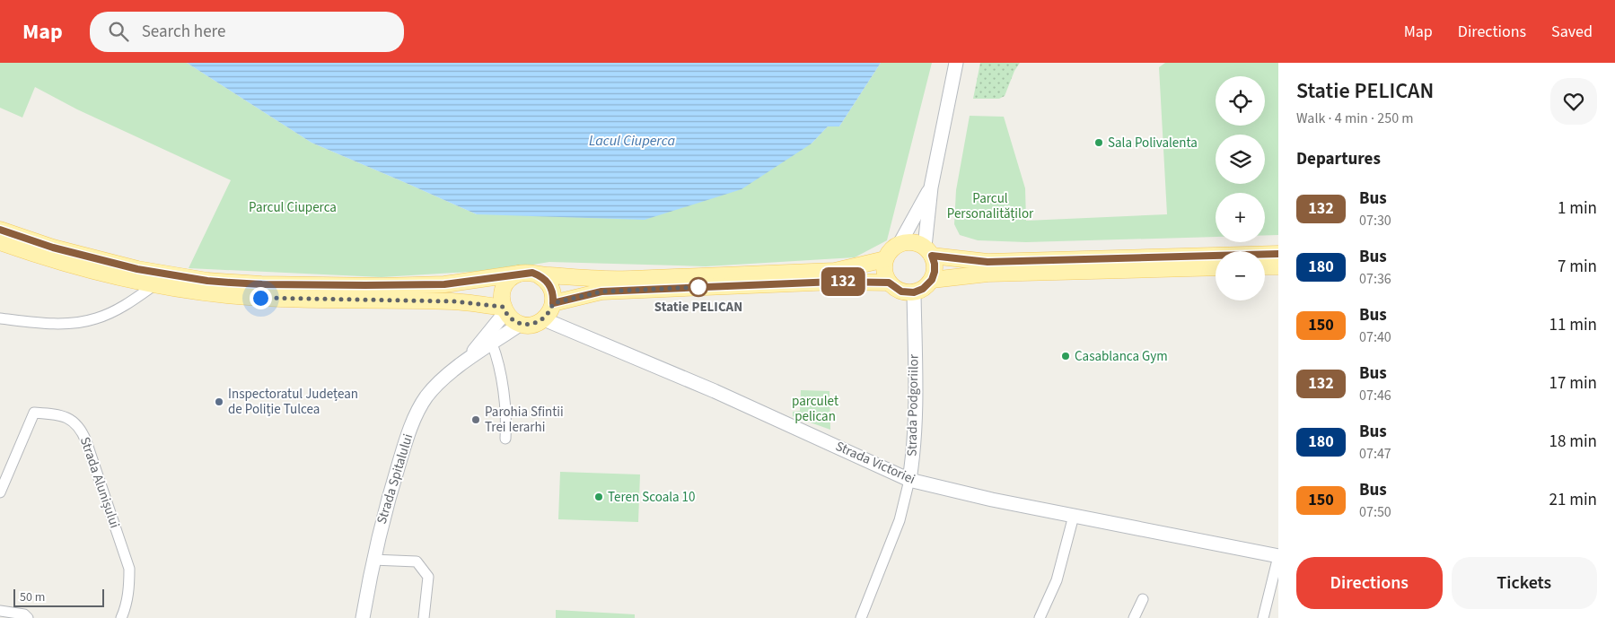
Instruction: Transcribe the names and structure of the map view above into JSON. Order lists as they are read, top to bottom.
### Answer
{
  "streets": {
    "street": [
      "Strada Podgoriilor",
      "Strada Victoriei",
      "Strada Spitalului",
      "Strada Alunișului"
    ]
  },
  "crossings": [
    ["Strada Podgoriilor", "Strada Victoriei"],
    ["Strada Victoriei", "Strada Spitalului"]
  ],
  "water": ["Lacul Ciuperca"],
  "parks": ["Parcul Personalităților", "Parcul Ciuperca", "parculet pelican"],
  "places": [
    "Sala Polivalenta",
    "Statie PELICAN",
    "Casablanca Gym",
    "Inspectoratul Județean de Poliție Tulcea",
    "Parohia Sfintii Trei Ierarhi",
    "Teren Scoala 10"
  ],
  "lines": ["bus line 132"],
  "scale_bar": "50 m",
  "page": {
    "header": "Map",
    "search": "Search here",
    "nav": ["Map", "Directions", "Saved"],
    "on_map": "132",
    "heading": [
      ["Statie PELICAN", "Walk · 4 min · 250 m"],
      "Departures"
    ],
    "map_buttons": ["+", "−"],
    "list": [
      {
        "mark": "132",
        "name": "Bus",
        "note": "07:30",
        "value": "1 min"
      },
      {
        "mark": "180",
        "name": "Bus",
        "note": "07:36",
        "value": "7 min"
      },
      {
        "mark": "150",
        "name": "Bus",
        "note": "07:40",
        "value": "11 min"
      },
      {
        "mark": "132",
        "name": "Bus",
        "note": "07:46",
        "value": "17 min"
      },
      {
        "mark": "180",
        "name": "Bus",
        "note": "07:47",
        "value": "18 min"
      },
      {
        "mark": "150",
        "name": "Bus",
        "note": "07:50",
        "value": "21 min"
      }
    ],
    "buttons": ["Directions", "Tickets"],
    "scale": "50 m"
  }
}
